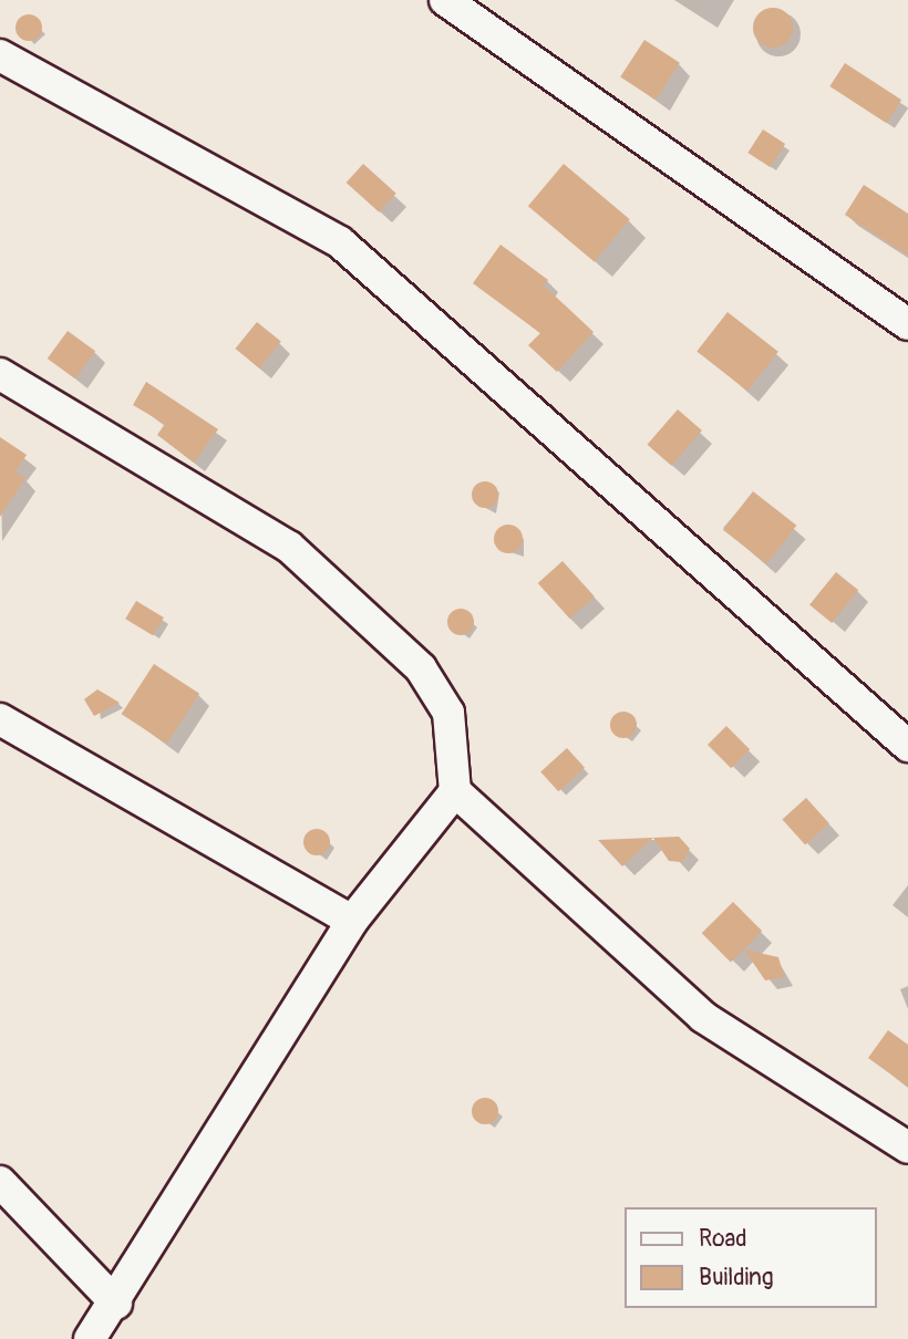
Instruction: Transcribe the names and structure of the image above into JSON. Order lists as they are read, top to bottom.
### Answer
{
  "legend": ["Road", "Building"]
}
